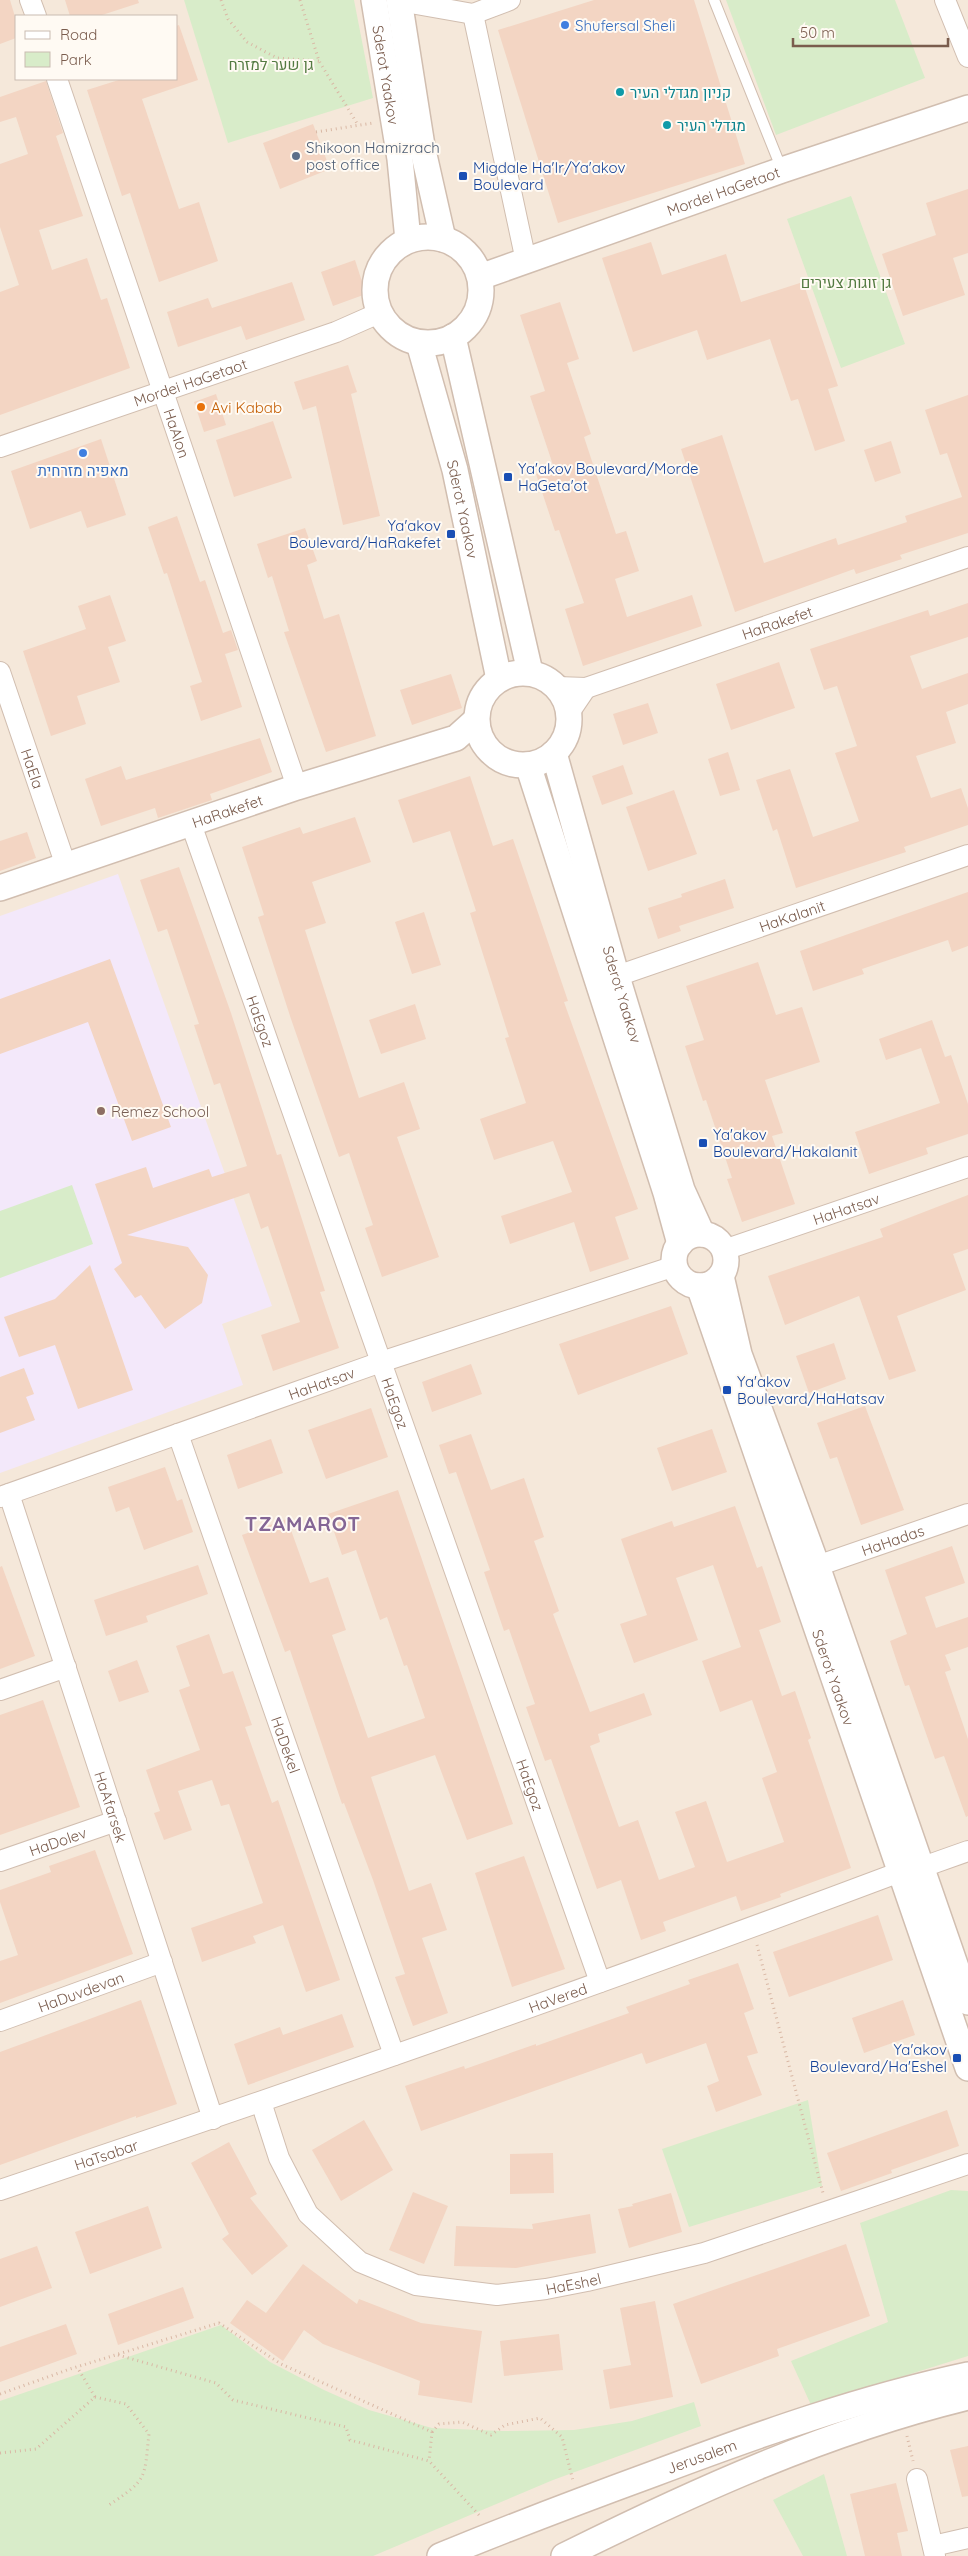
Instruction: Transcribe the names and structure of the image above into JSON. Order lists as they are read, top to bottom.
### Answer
{
  "streets": {
    "street": [
      "Sderot Yaakov",
      "Mordei HaGetaot",
      "HaAlon",
      "HaRakefet",
      "HaEla",
      "HaKalanit",
      "HaEgoz",
      "HaHatsav",
      "HaHadas",
      "HaDekel",
      "HaAfarsek",
      "HaDolev",
      "HaDuvdevan",
      "HaVered",
      "HaTsabar",
      "HaEshel",
      "Jerusalem"
    ]
  },
  "crossings": [
    ["Sderot Yaakov", "Mordei HaGetaot"],
    ["Sderot Yaakov", "HaRakefet"],
    ["Sderot Yaakov", "HaKalanit"],
    ["Sderot Yaakov", "HaHatsav"],
    ["Sderot Yaakov", "HaHadas"],
    ["Sderot Yaakov", "HaVered"],
    ["Mordei HaGetaot", "HaAlon"],
    ["HaAlon", "HaRakefet"],
    ["HaRakefet", "HaEla"],
    ["HaRakefet", "HaEgoz"],
    ["HaEgoz", "HaHatsav"],
    ["HaEgoz", "HaVered"],
    ["HaHatsav", "HaDekel"],
    ["HaHatsav", "HaAfarsek"],
    ["HaDekel", "HaVered"],
    ["HaAfarsek", "HaDolev"],
    ["HaAfarsek", "HaDuvdevan"],
    ["HaAfarsek", "HaVered"],
    ["HaAfarsek", "HaTsabar"],
    ["HaVered", "HaTsabar"],
    ["HaVered", "HaEshel"]
  ],
  "districts": ["TZAMAROT"],
  "parks": ["גן שער למזרח", "גן זוגות צעירים"],
  "places": {
    "other": [
      "Shufersal Sheli",
      "קניון מגדלי העיר",
      "מגדלי העיר",
      "Shikoon Hamizrach post office",
      "Avi Kabab",
      "מאפיה מזרחית",
      "Remez School"
    ],
    "transit": [
      "Migdale Ha'Ir/Ya'akov Boulevard",
      "Ya'akov Boulevard/Morde HaGeta'ot",
      "Ya'akov Boulevard/HaRakefet",
      "Ya'akov Boulevard/Hakalanit",
      "Ya'akov Boulevard/HaHatsav",
      "Ya'akov Boulevard/Ha'Eshel"
    ]
  },
  "legend": ["Road", "Park"],
  "scale_bar": "50 m"
}
